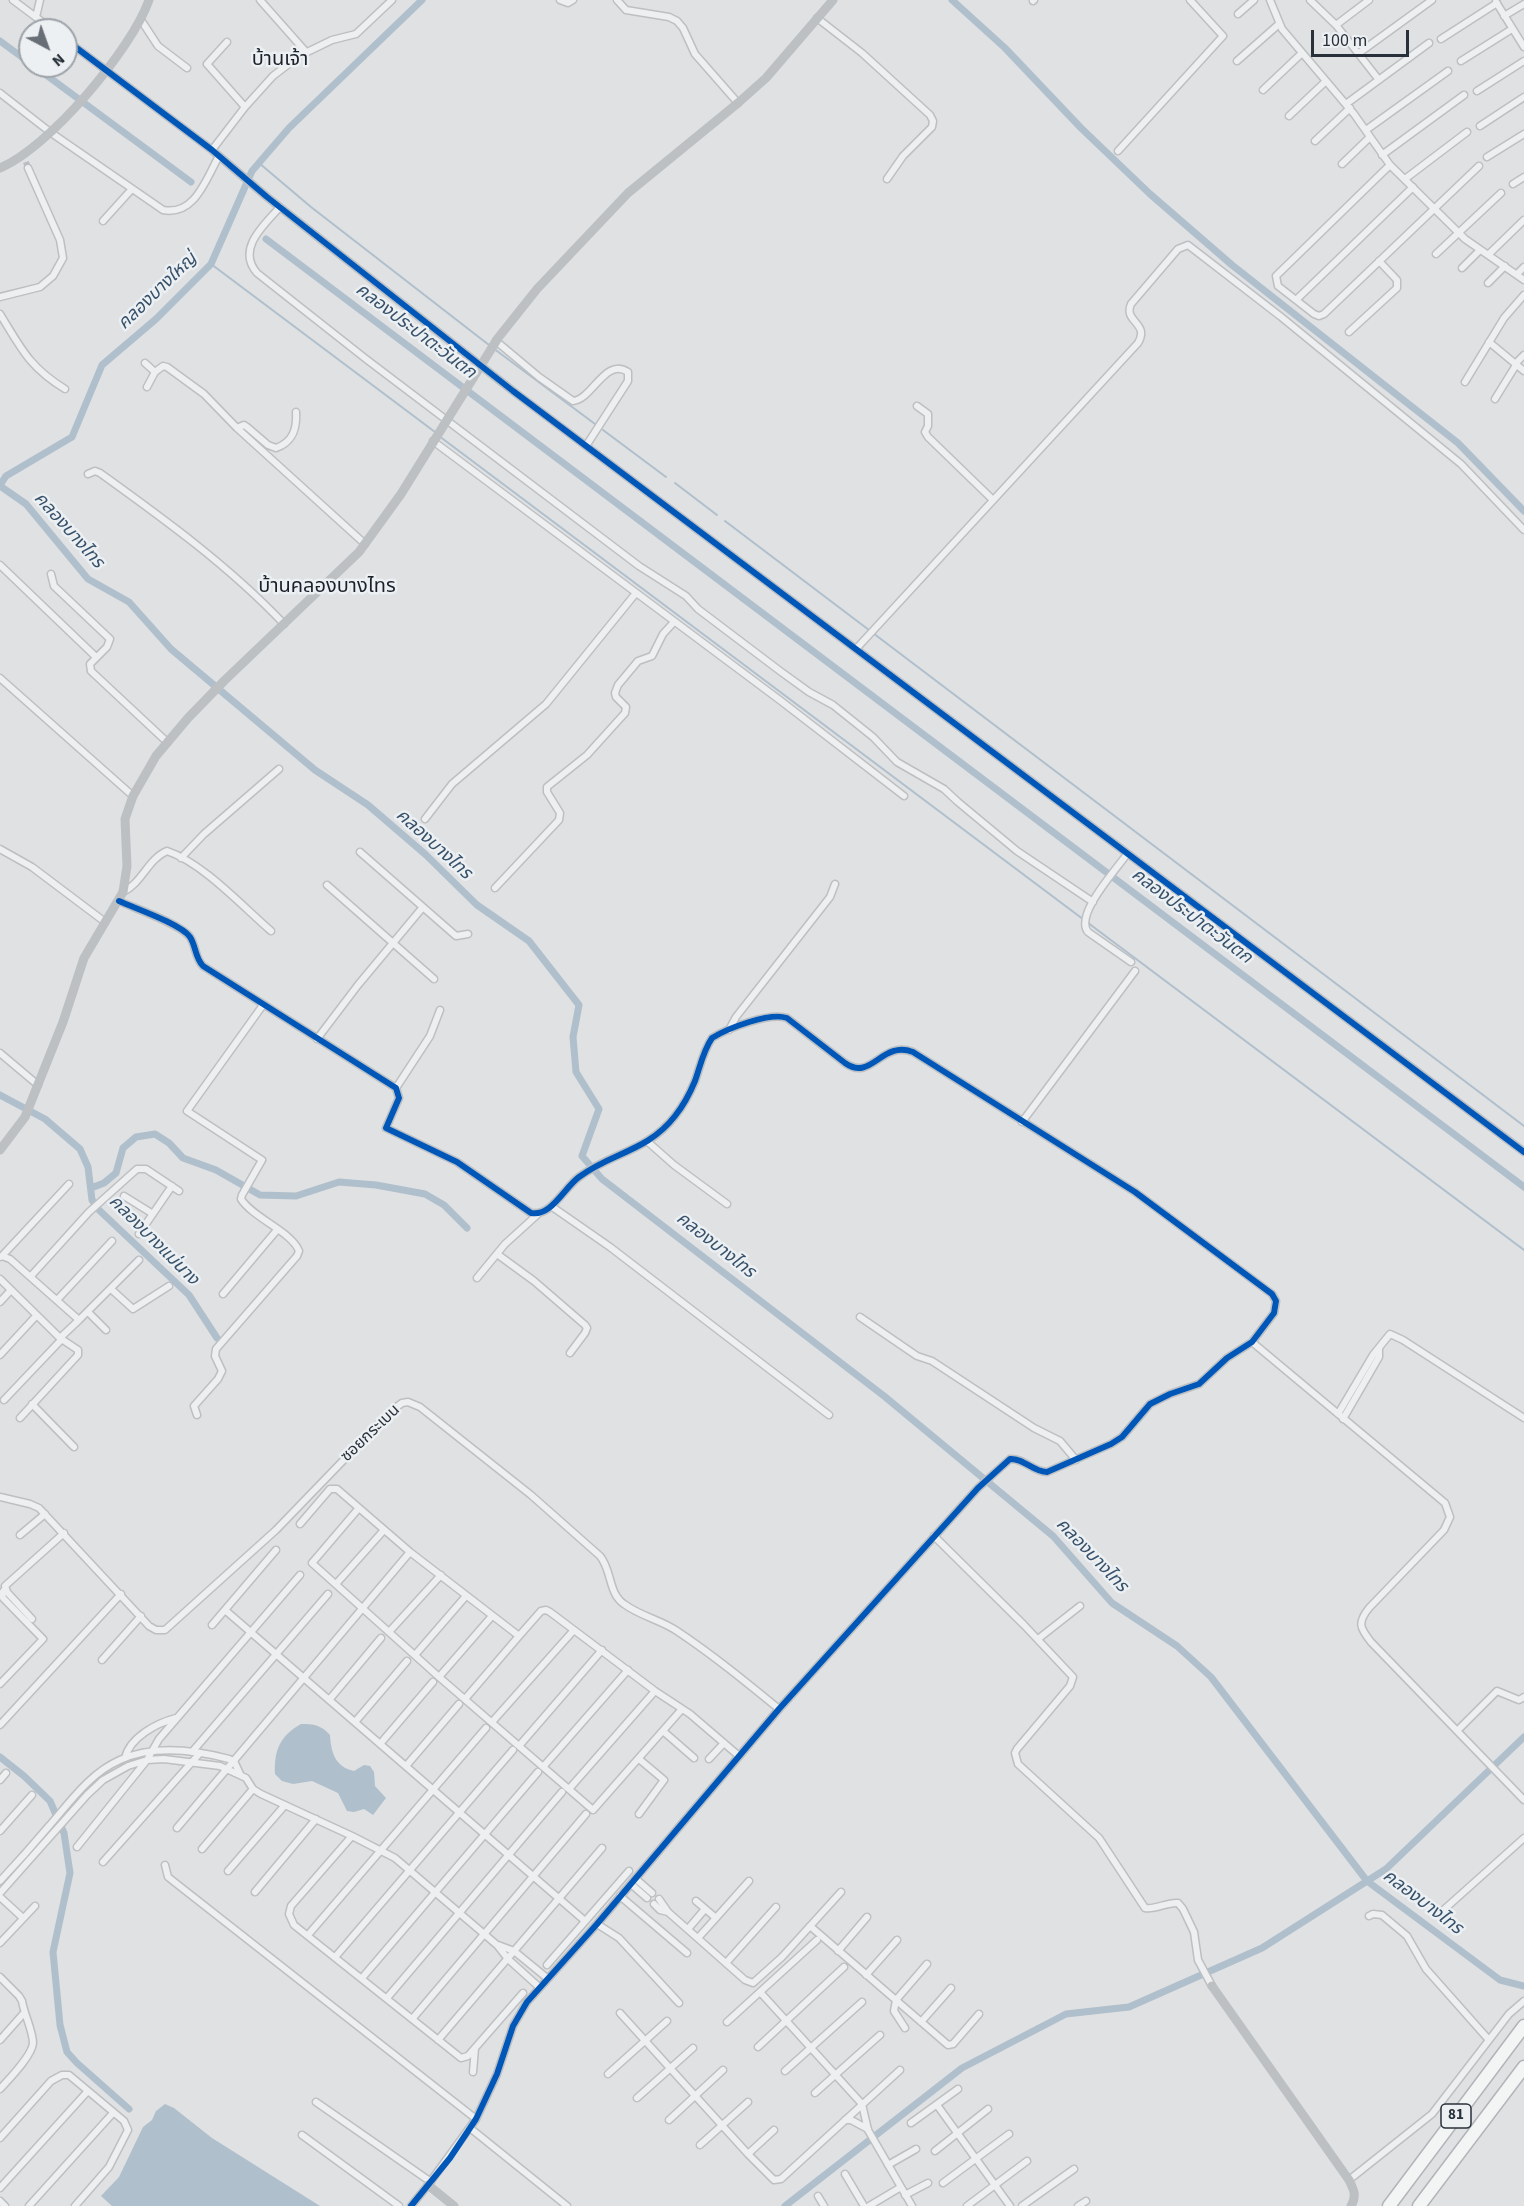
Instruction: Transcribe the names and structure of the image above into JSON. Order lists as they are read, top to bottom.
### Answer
{
  "streets": {
    "highway": ["81"],
    "street": ["ซอยกระเบน"]
  },
  "districts": ["บ้านเจ้า", "บ้านคลองบางไทร"],
  "water": [
    "คลองบางใหญ่",
    "คลองประปาตะวันตก",
    "คลองบางไทร",
    "คลองบางแม่นาง"
  ],
  "scale_bar": "100 m",
  "north": "bottom right"
}
